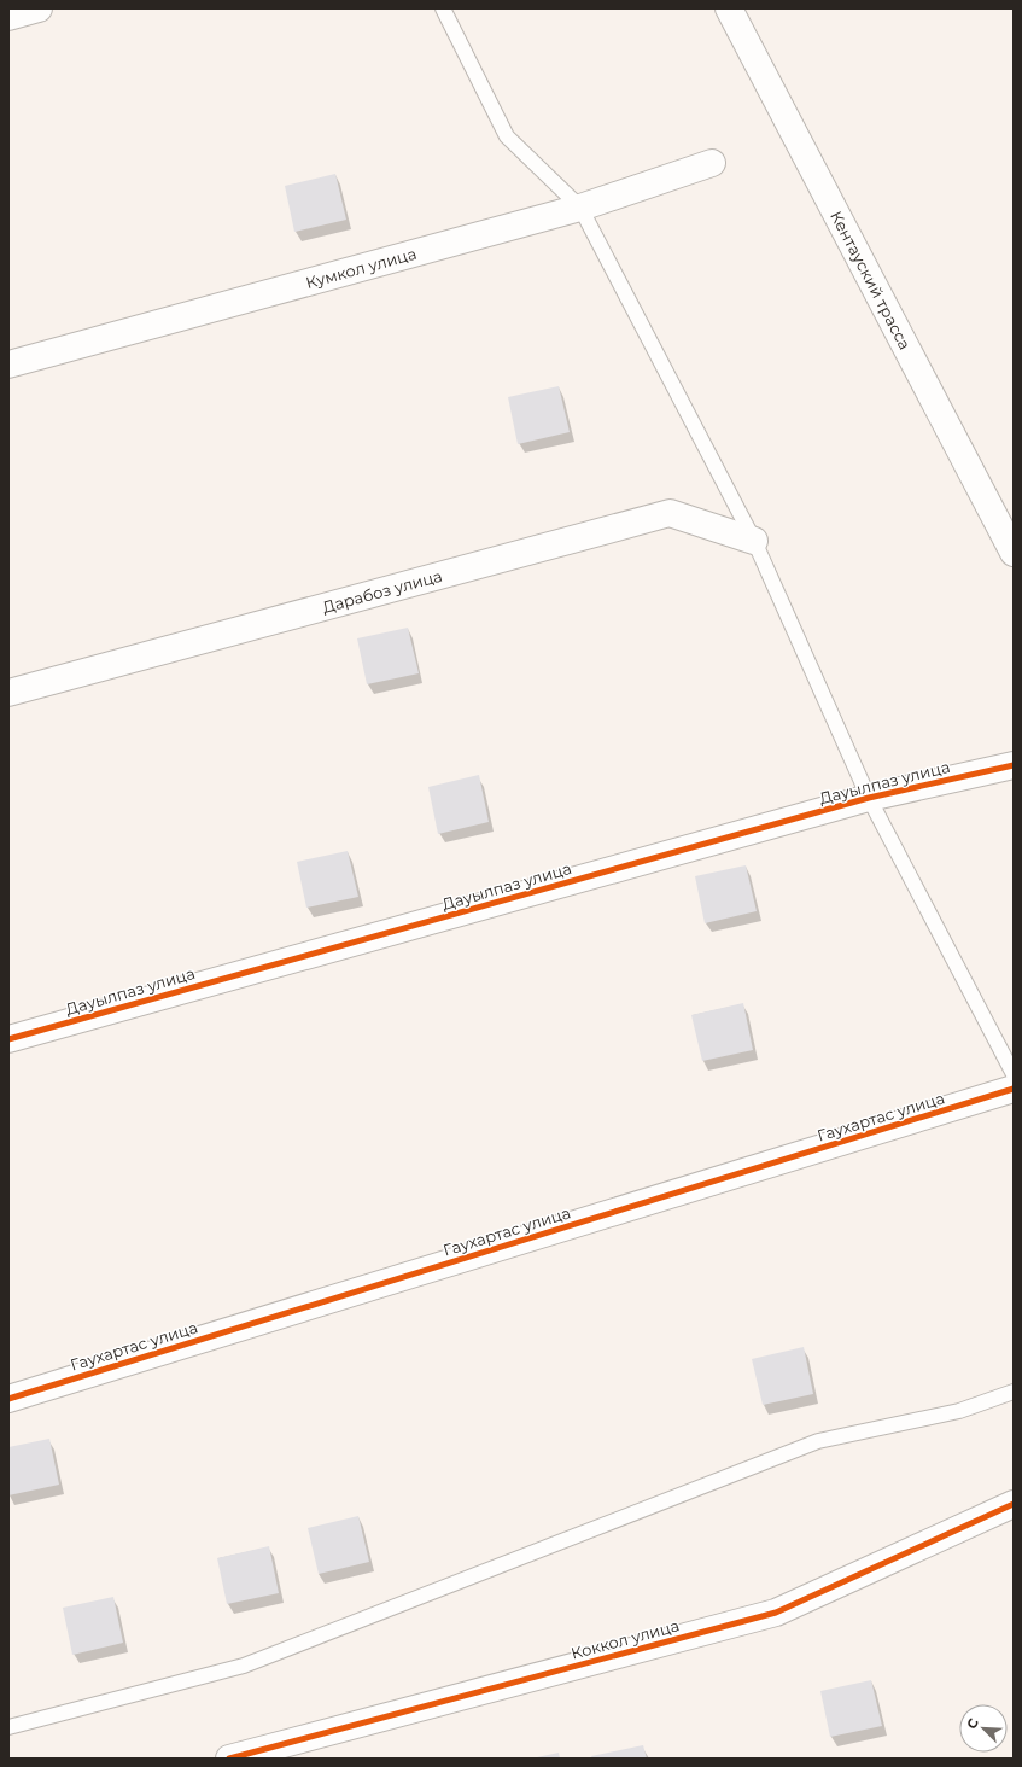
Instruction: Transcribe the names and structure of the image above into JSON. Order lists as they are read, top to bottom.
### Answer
{
  "streets": {
    "street": [
      "Кумкол улица",
      "Кентауский трасса",
      "Дарабоз улица",
      "Дауылпаз улица",
      "Гаухартас улица",
      "Коккол улица"
    ]
  },
  "north": "top left"
}
